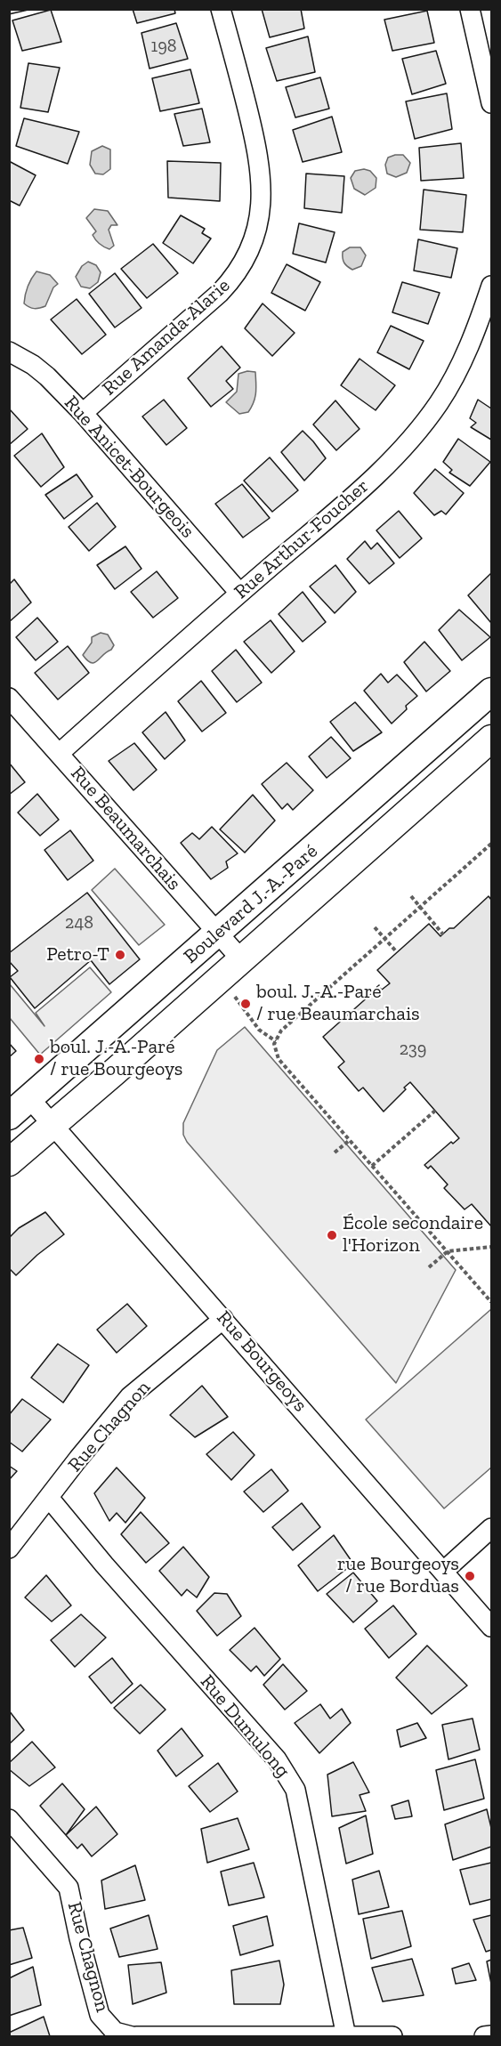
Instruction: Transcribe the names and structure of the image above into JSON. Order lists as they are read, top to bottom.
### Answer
{
  "streets": {
    "street": [
      "Rue Amanda-Alarie",
      "Rue Anicet-Bourgeois",
      "Rue Arthur-Foucher",
      "Rue Beaumarchais",
      "Boulevard J.-A.-Paré",
      "Rue Bourgeoys",
      "Rue Chagnon",
      "Rue Dumulong"
    ]
  },
  "crossings": [
    ["Rue Amanda-Alarie", "Rue Anicet-Bourgeois"],
    ["Rue Anicet-Bourgeois", "Rue Arthur-Foucher"],
    ["Rue Arthur-Foucher", "Rue Beaumarchais"],
    ["Rue Beaumarchais", "Boulevard J.-A.-Paré"],
    ["Boulevard J.-A.-Paré", "Rue Bourgeoys"],
    ["Rue Bourgeoys", "Rue Chagnon"],
    ["Rue Chagnon", "Rue Dumulong"]
  ],
  "places": [
    "Petro-T",
    "boul. J.-A.-Paré / rue Beaumarchais",
    "boul. J.-A.-Paré / rue Bourgeoys",
    "École secondaire l'Horizon",
    "rue Bourgeoys / rue Borduas"
  ],
  "house_numbers": ["198", "248", "239"]
}
